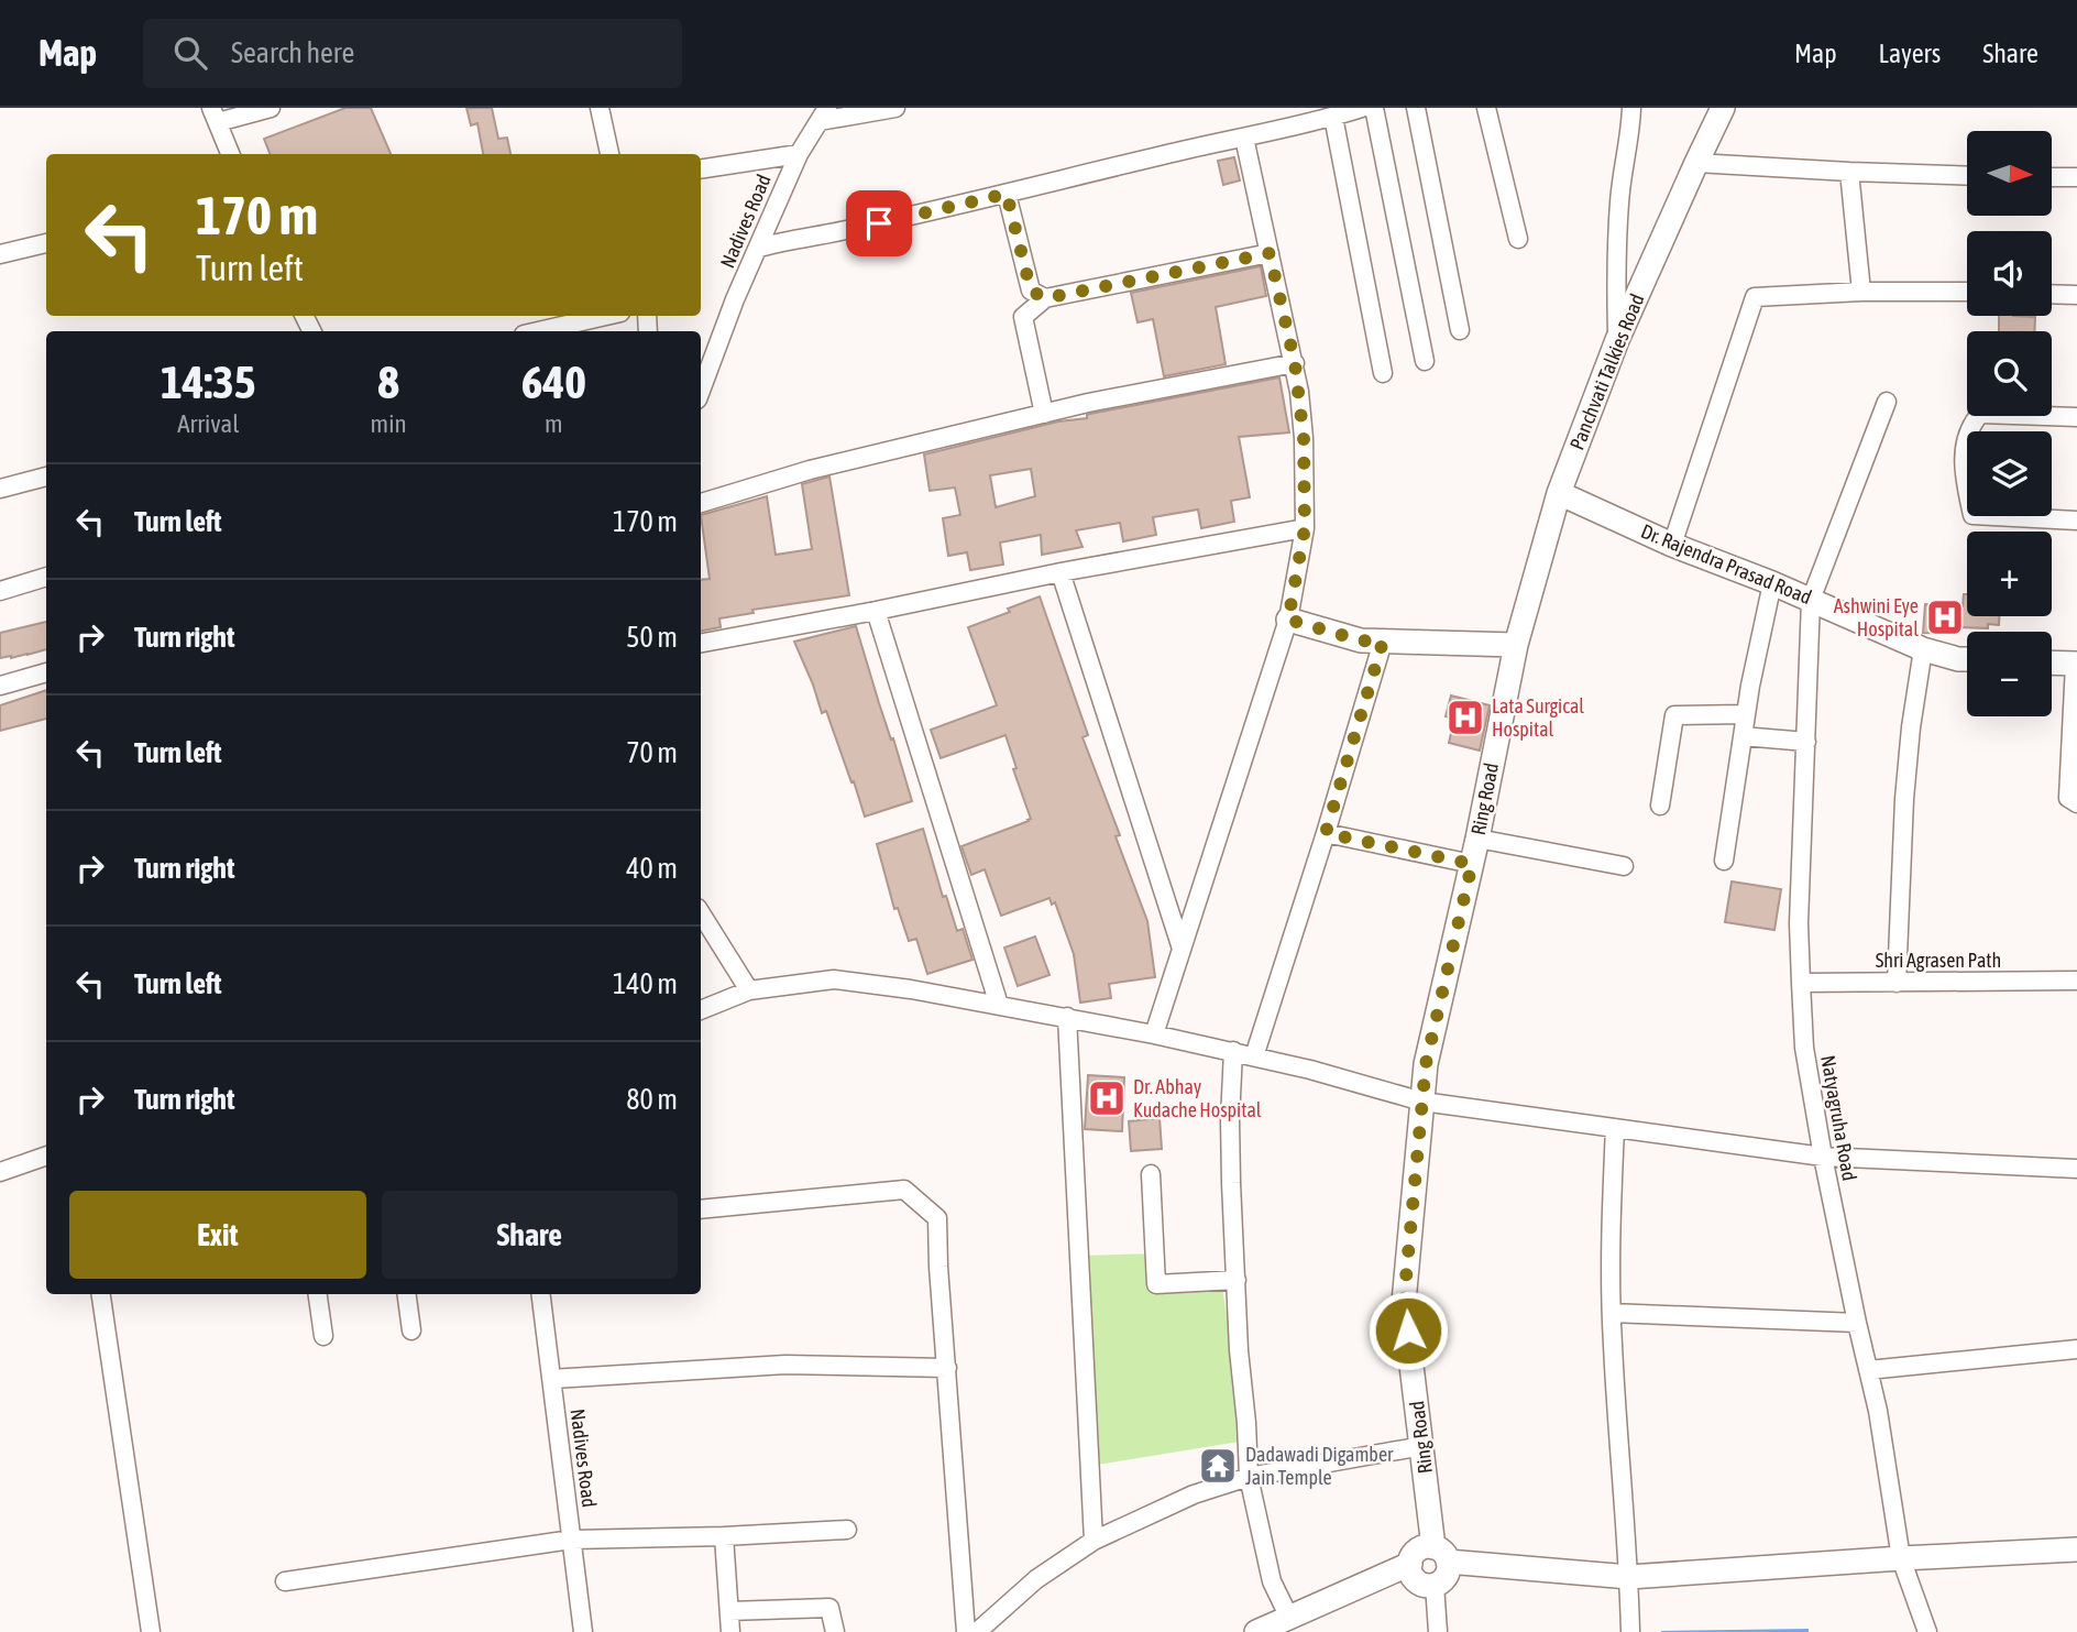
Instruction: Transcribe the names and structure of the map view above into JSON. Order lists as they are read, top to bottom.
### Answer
{
  "streets": {
    "main road": ["Panchvati Talkies Road", "Dr. Rajendra Prasad Road", "Ring Road"],
    "street": ["Nadives Road", "Shri Agrasen Path", "Natyagruha Road"]
  },
  "crossings": [
    ["Panchvati Talkies Road", "Dr. Rajendra Prasad Road"],
    ["Panchvati Talkies Road", "Ring Road"],
    ["Dr. Rajendra Prasad Road", "Natyagruha Road"],
    ["Shri Agrasen Path", "Natyagruha Road"]
  ],
  "places": {
    "hospital": ["Ashwini Eye Hospital", "Lata Surgical Hospital", "Dr. Abhay Kudache Hospital"],
    "temple": ["Dadawadi Digamber Jain Temple"]
  },
  "north": "right",
  "page": {
    "header": "Map",
    "search": "Search here",
    "nav": ["Map", "Layers", "Share"],
    "map_buttons": ["+", "−"],
    "turn": ["170 m", "Turn left"],
    "eta": [
      "14:35",
      "Arrival",
      "8",
      "min",
      "640",
      "m"
    ],
    "list": [
      {
        "name": "Turn left",
        "value": "170 m"
      },
      {
        "name": "Turn right",
        "value": "50 m"
      },
      {
        "name": "Turn left",
        "value": "70 m"
      },
      {
        "name": "Turn right",
        "value": "40 m"
      },
      {
        "name": "Turn left",
        "value": "140 m"
      },
      {
        "name": "Turn right",
        "value": "80 m"
      }
    ],
    "buttons": ["Exit", "Share"]
  }
}
